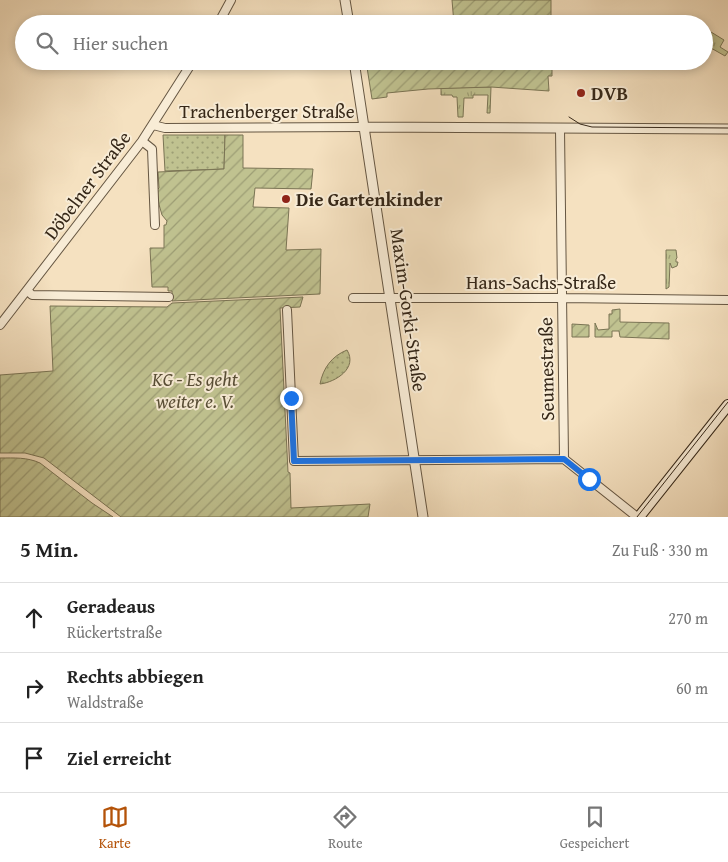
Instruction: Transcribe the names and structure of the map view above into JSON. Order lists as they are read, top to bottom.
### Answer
{
  "streets": {
    "street": [
      "Trachenberger Straße",
      "Döbelner Straße",
      "Hans-Sachs-Straße",
      "Maxim-Gorki-Straße",
      "Seumestraße"
    ]
  },
  "crossings": [
    ["Trachenberger Straße", "Döbelner Straße"],
    ["Trachenberger Straße", "Maxim-Gorki-Straße"],
    ["Trachenberger Straße", "Seumestraße"],
    ["Hans-Sachs-Straße", "Maxim-Gorki-Straße"],
    ["Hans-Sachs-Straße", "Seumestraße"]
  ],
  "parks": ["KG - Es geht weiter e. V."],
  "places": ["DVB", "Die Gartenkinder"],
  "page": {
    "search": "Hier suchen",
    "heading": ["5 Min.", "Zu Fuß · 330 m"],
    "list": [
      ["Geradeaus", "Rückertstraße", "270 m"],
      ["Rechts abbiegen", "Waldstraße", "60 m"],
      "Ziel erreicht"
    ],
    "nav": ["Karte", "Route", "Gespeichert"]
  }
}
